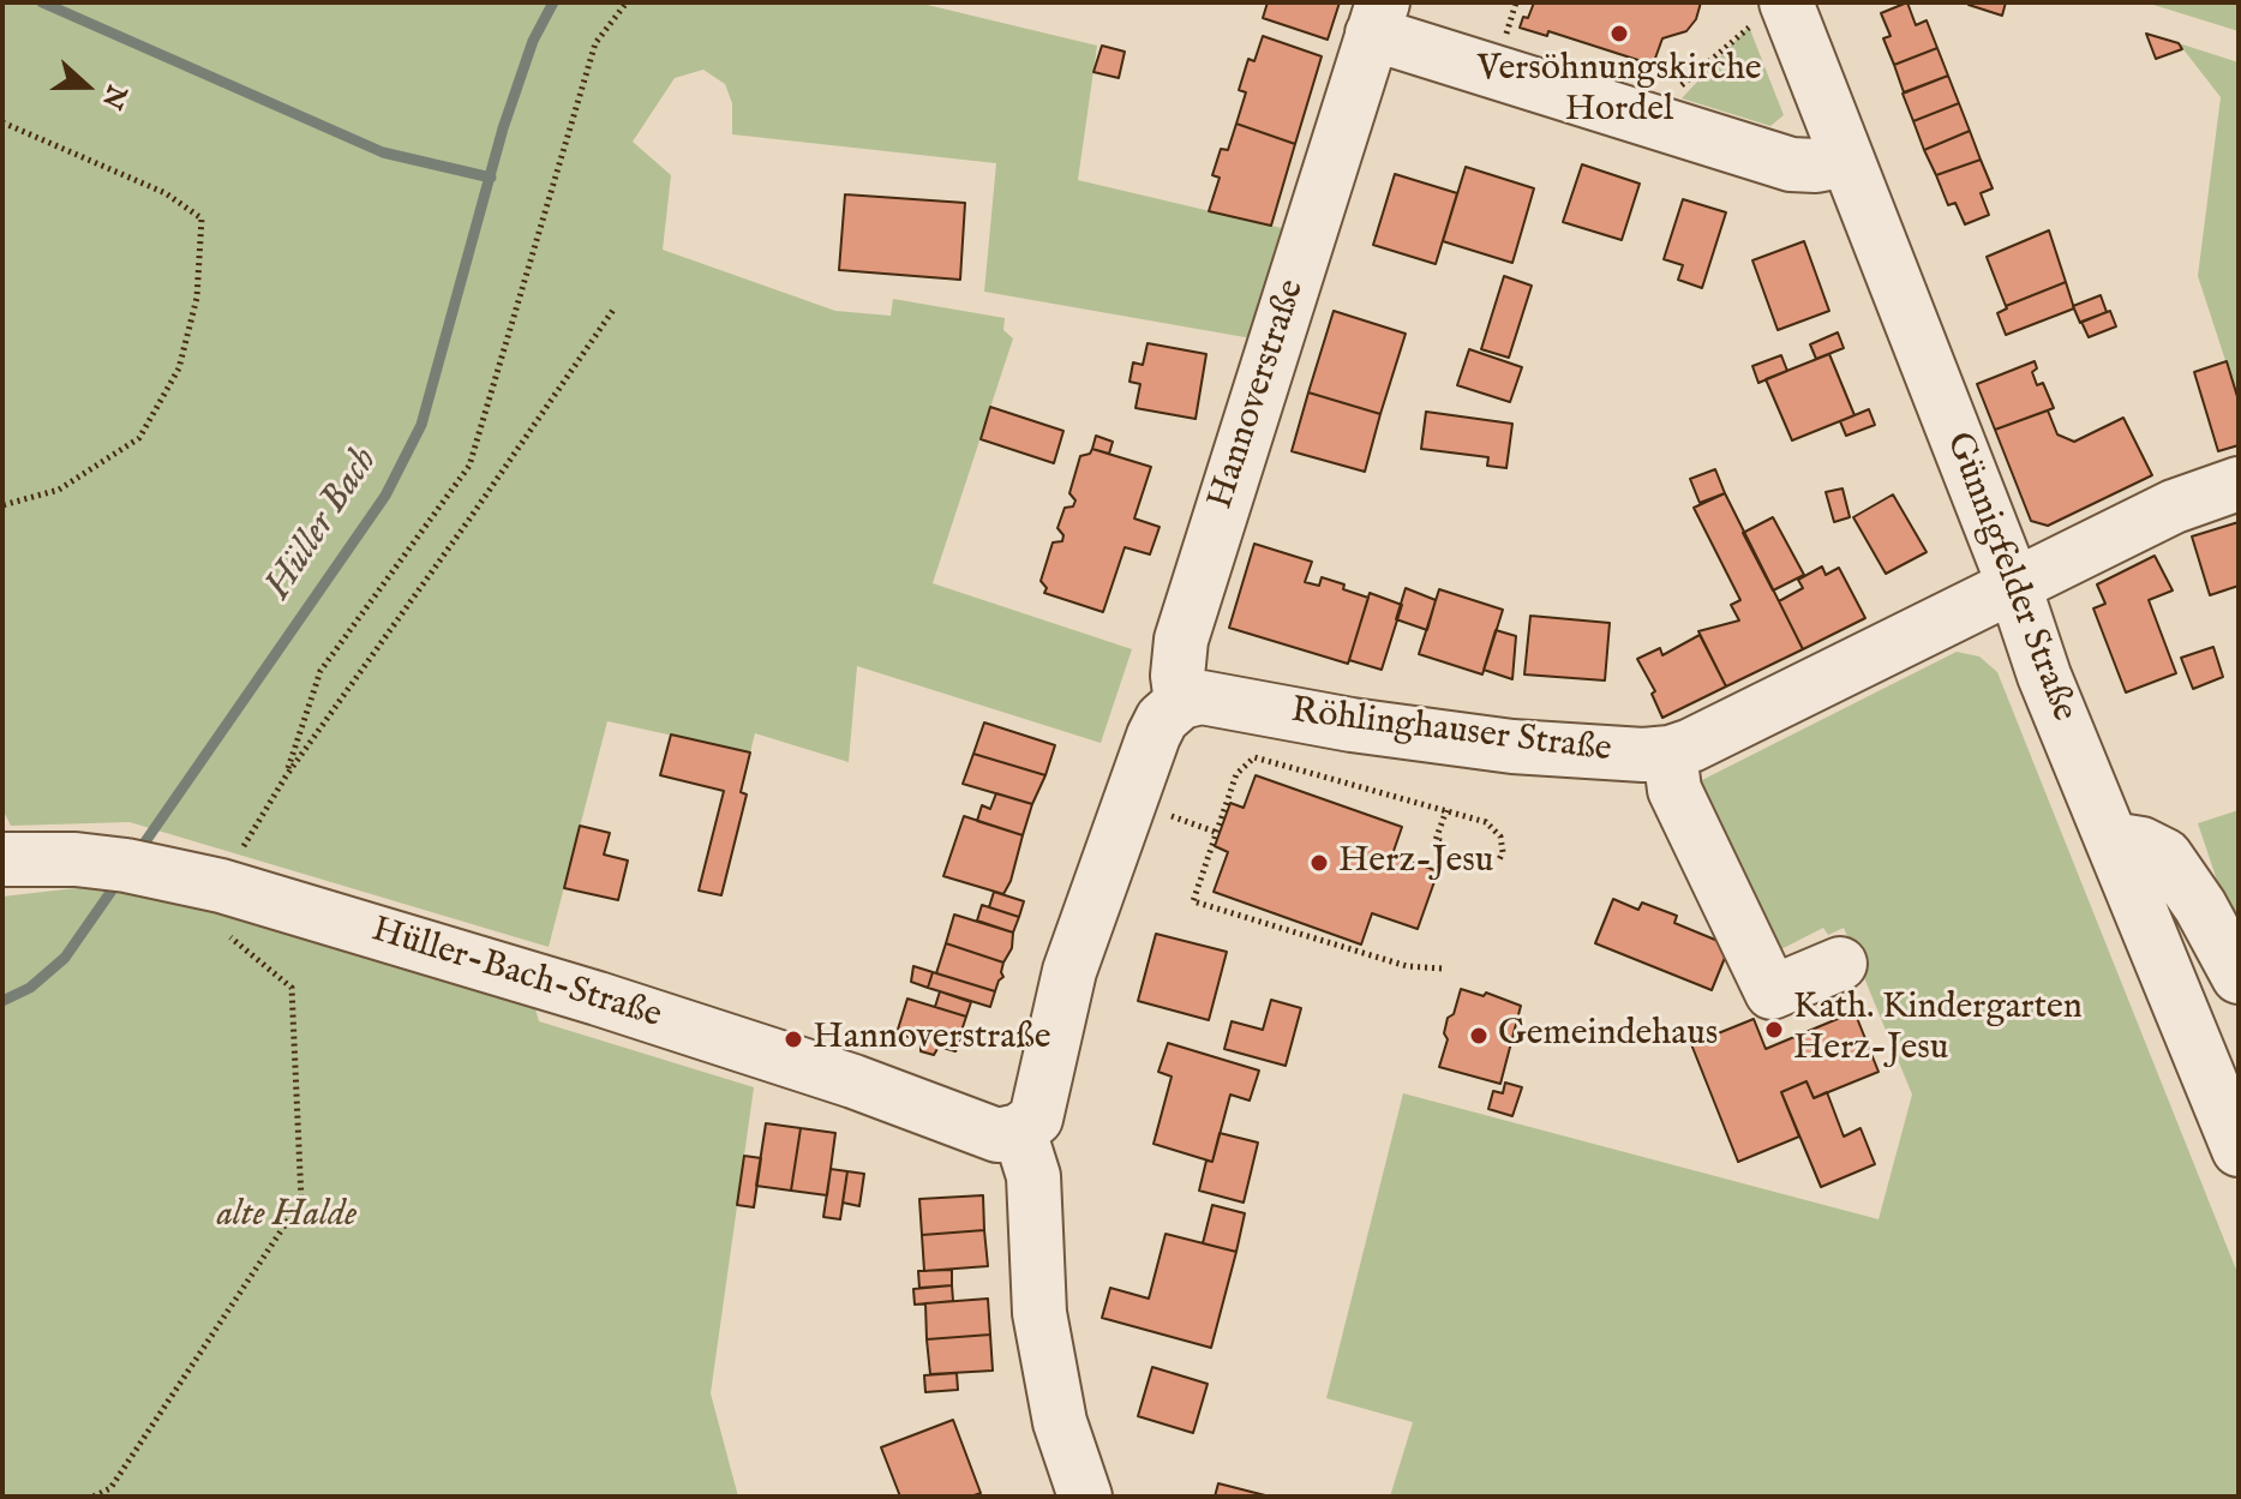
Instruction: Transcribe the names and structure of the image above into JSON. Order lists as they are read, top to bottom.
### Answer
{
  "streets": {
    "street": [
      "Hannoverstraße",
      "Günnigfelder Straße",
      "Röhlinghauser Straße",
      "Hüller-Bach-Straße"
    ]
  },
  "crossings": [
    ["Hannoverstraße", "Röhlinghauser Straße"],
    ["Günnigfelder Straße", "Röhlinghauser Straße"]
  ],
  "water": ["Hüller Bach"],
  "parks": ["alte Halde"],
  "places": [
    "Versöhnungskirche Hordel",
    "Herz-Jesu",
    "Kath. Kindergarten Herz-Jesu",
    "Gemeindehaus",
    "Hannoverstraße"
  ],
  "north": "right"
}
